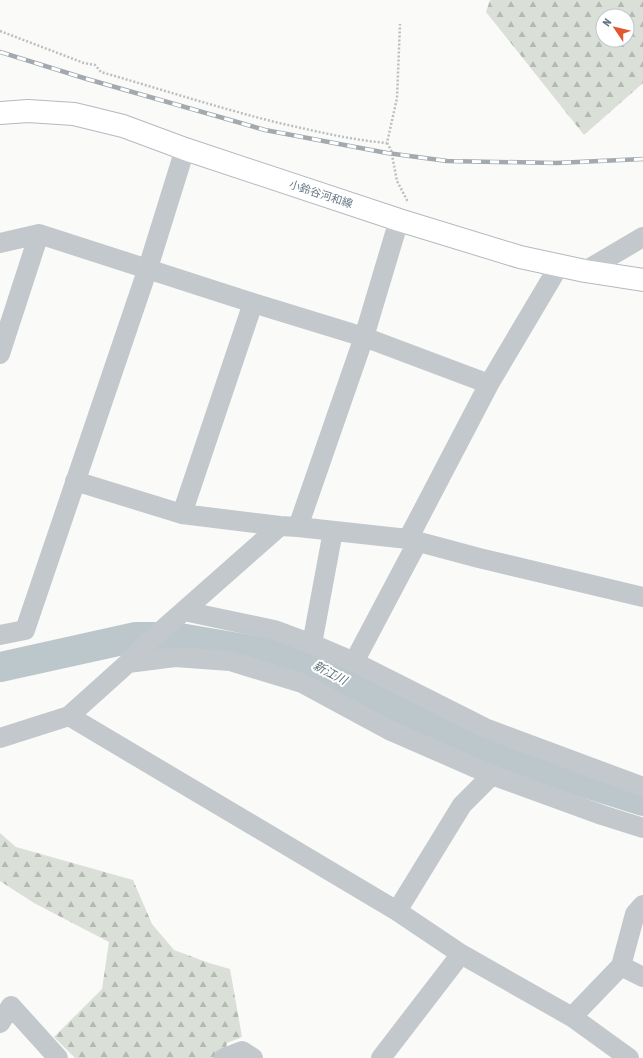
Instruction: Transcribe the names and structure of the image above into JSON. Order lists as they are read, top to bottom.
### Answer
{
  "streets": {
    "main road": ["小鈴谷河和線"]
  },
  "water": ["新江川"],
  "north": "top left"
}
